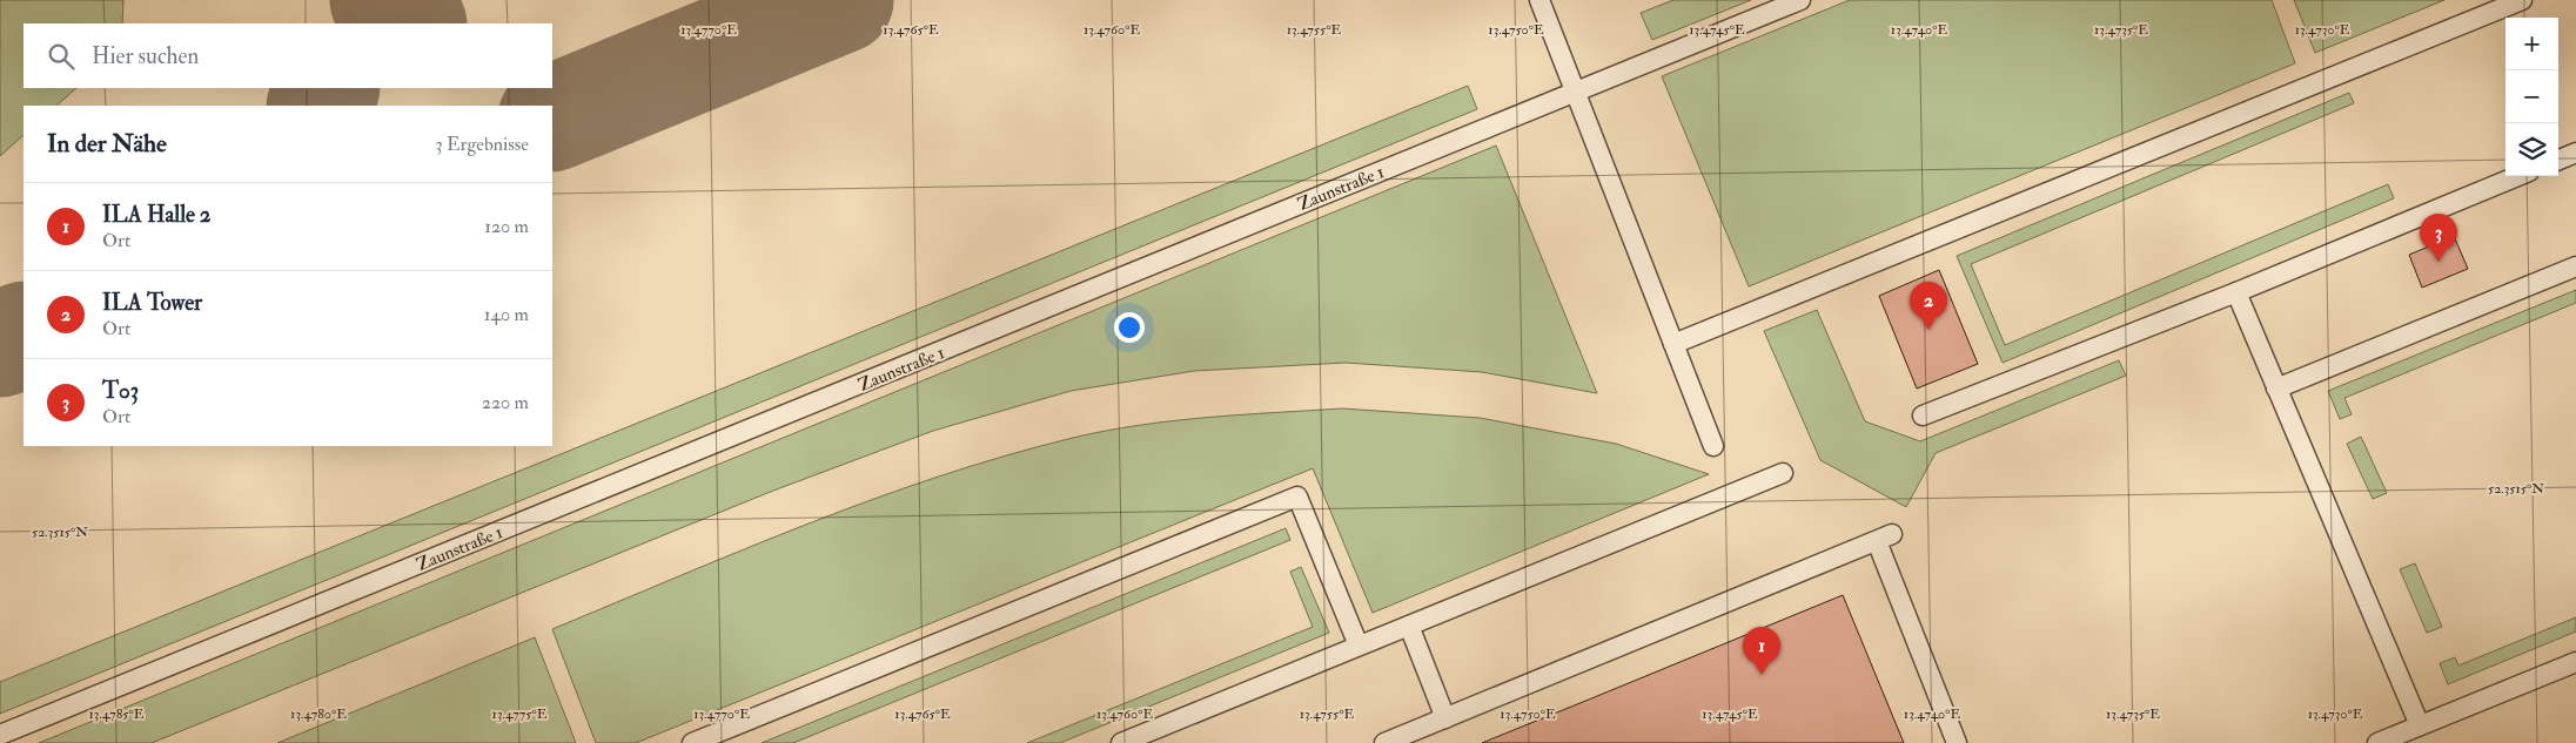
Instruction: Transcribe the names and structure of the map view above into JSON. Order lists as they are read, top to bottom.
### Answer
{
  "streets": {
    "lane": ["Zaunstraße 1"]
  },
  "page": {
    "map_buttons": ["+", "−"],
    "search": "Hier suchen",
    "heading": ["In der Nähe", "3 Ergebnisse"],
    "list": [
      {
        "mark": "1",
        "name": "ILA Halle 2",
        "note": "Ort",
        "value": "120 m"
      },
      {
        "mark": "2",
        "name": "ILA Tower",
        "note": "Ort",
        "value": "140 m"
      },
      {
        "mark": "3",
        "name": "T03",
        "note": "Ort",
        "value": "220 m"
      }
    ],
    "pins": ["3", "2", "1"]
  },
  "coordinates": [
    "13.4770°E",
    "13.4765°E",
    "13.4760°E",
    "13.4755°E",
    "13.4750°E",
    "13.4745°E",
    "13.4740°E",
    "13.4735°E",
    "13.4730°E",
    "52.3515°N",
    "13.4785°E",
    "13.4780°E",
    "13.4775°E"
  ]
}
